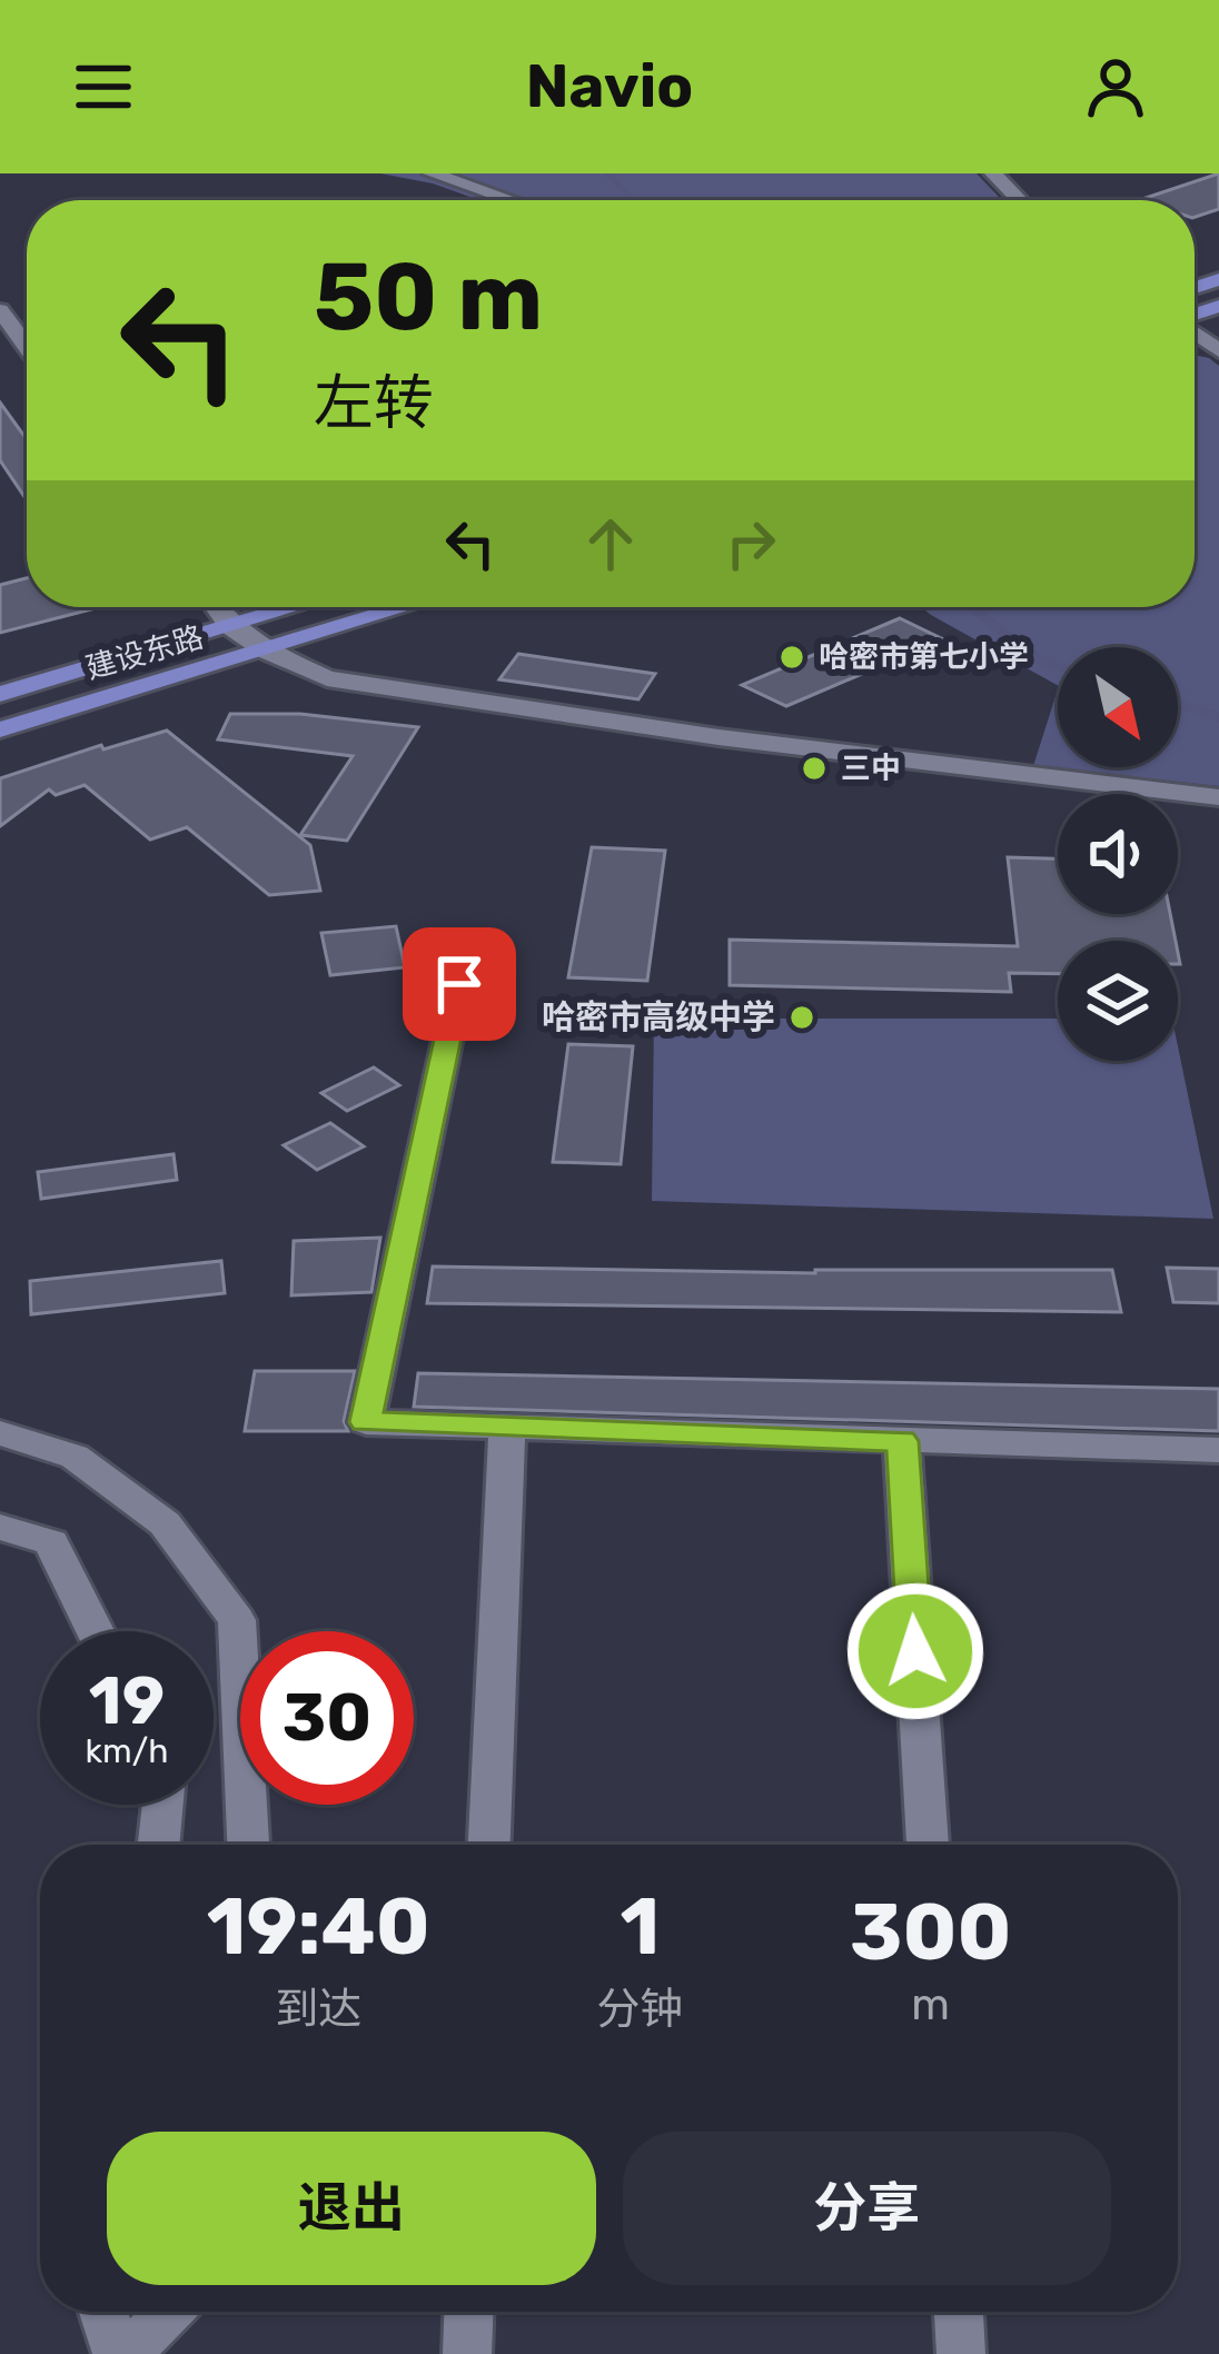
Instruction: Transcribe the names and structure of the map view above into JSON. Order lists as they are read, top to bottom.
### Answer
{
  "streets": {
    "main road": ["建设东路"]
  },
  "places": ["哈密市第七小学", "三中", "哈密市高级中学"],
  "north": "bottom right",
  "page": {
    "header": "Navio",
    "turn": ["50 m", "左转"],
    "speed": "19 km/h",
    "limit": "30",
    "eta": [
      "19:40",
      "到达",
      "1",
      "分钟",
      "300",
      "m"
    ],
    "buttons": ["退出", "分享"]
  }
}
